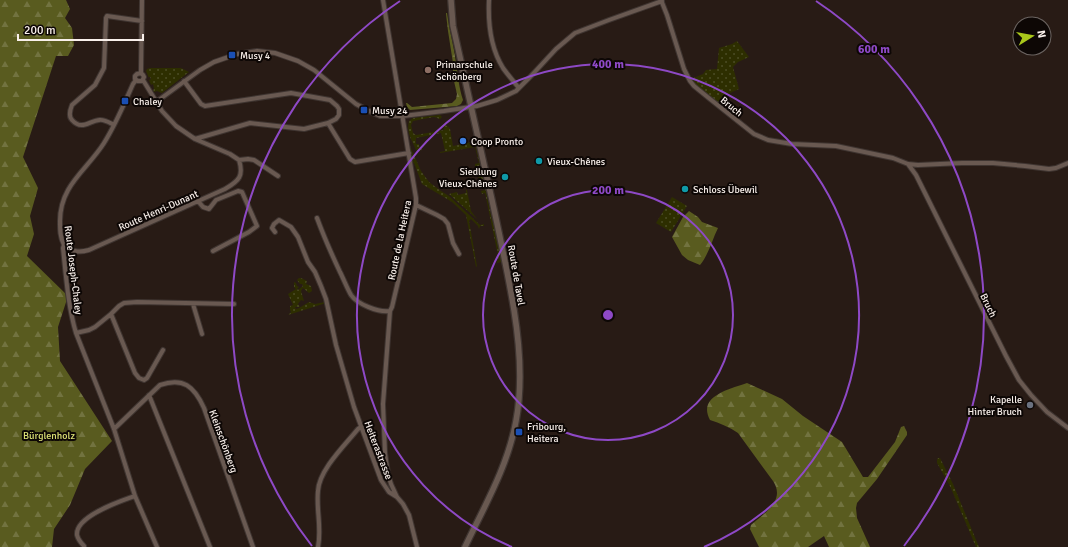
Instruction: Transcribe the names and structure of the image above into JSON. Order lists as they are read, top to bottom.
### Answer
{
  "streets": {
    "main road": ["Route de Tavel"],
    "street": [
      "Bruch",
      "Route Henri-Dunant",
      "Route de la Heitera",
      "Route Joseph-Chaley",
      "Kleinschönberg",
      "Heiterastrasse"
    ]
  },
  "crossings": [
    ["Route Henri-Dunant", "Route Joseph-Chaley"],
    ["Route de la Heitera", "Heiterastrasse"],
    ["Route Joseph-Chaley", "Kleinschönberg"]
  ],
  "parks": ["Bürglenholz"],
  "places": {
    "transit": [
      "Musy 4",
      "Chaley",
      "Musy 24",
      "Fribourg, Heitera"
    ],
    "other": [
      "Primarschule Schönberg",
      "Coop Pronto",
      "Vieux-Chênes",
      "Siedlung Vieux-Chênes",
      "Schloss Übewil",
      "Kapelle Hinter Bruch"
    ]
  },
  "scale_bar": "200 m",
  "north": "right",
  "rings": ["600 m", "400 m", "200 m"]
}
